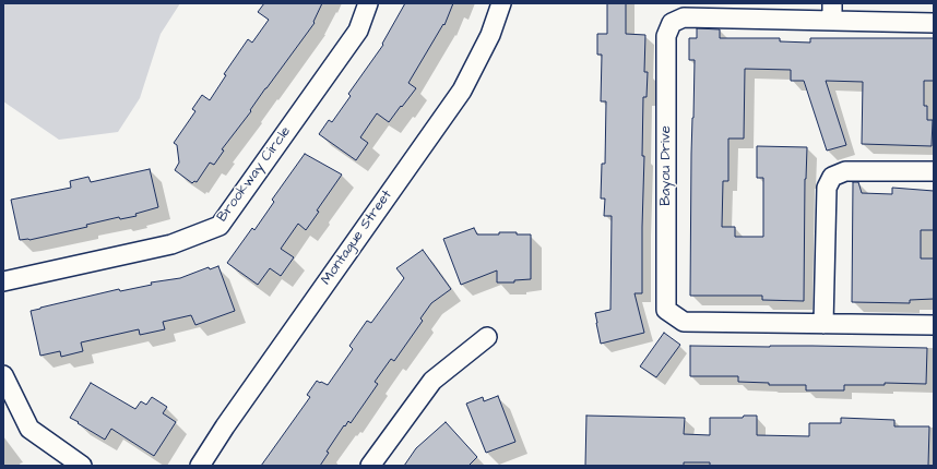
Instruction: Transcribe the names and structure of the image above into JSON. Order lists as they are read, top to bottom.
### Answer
{
  "streets": {
    "street": ["Bayou Drive", "Brookway Circle", "Montague Street"]
  }
}
